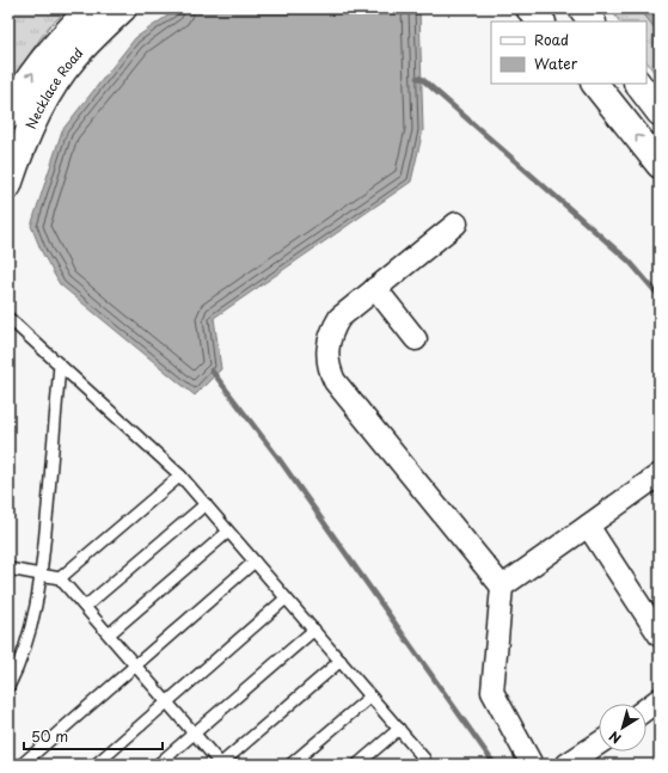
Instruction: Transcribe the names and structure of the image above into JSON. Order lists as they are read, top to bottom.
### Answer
{
  "streets": {
    "main road": ["Necklace Road"]
  },
  "legend": ["Road", "Water"],
  "scale_bar": "50 m",
  "north": "bottom left"
}
